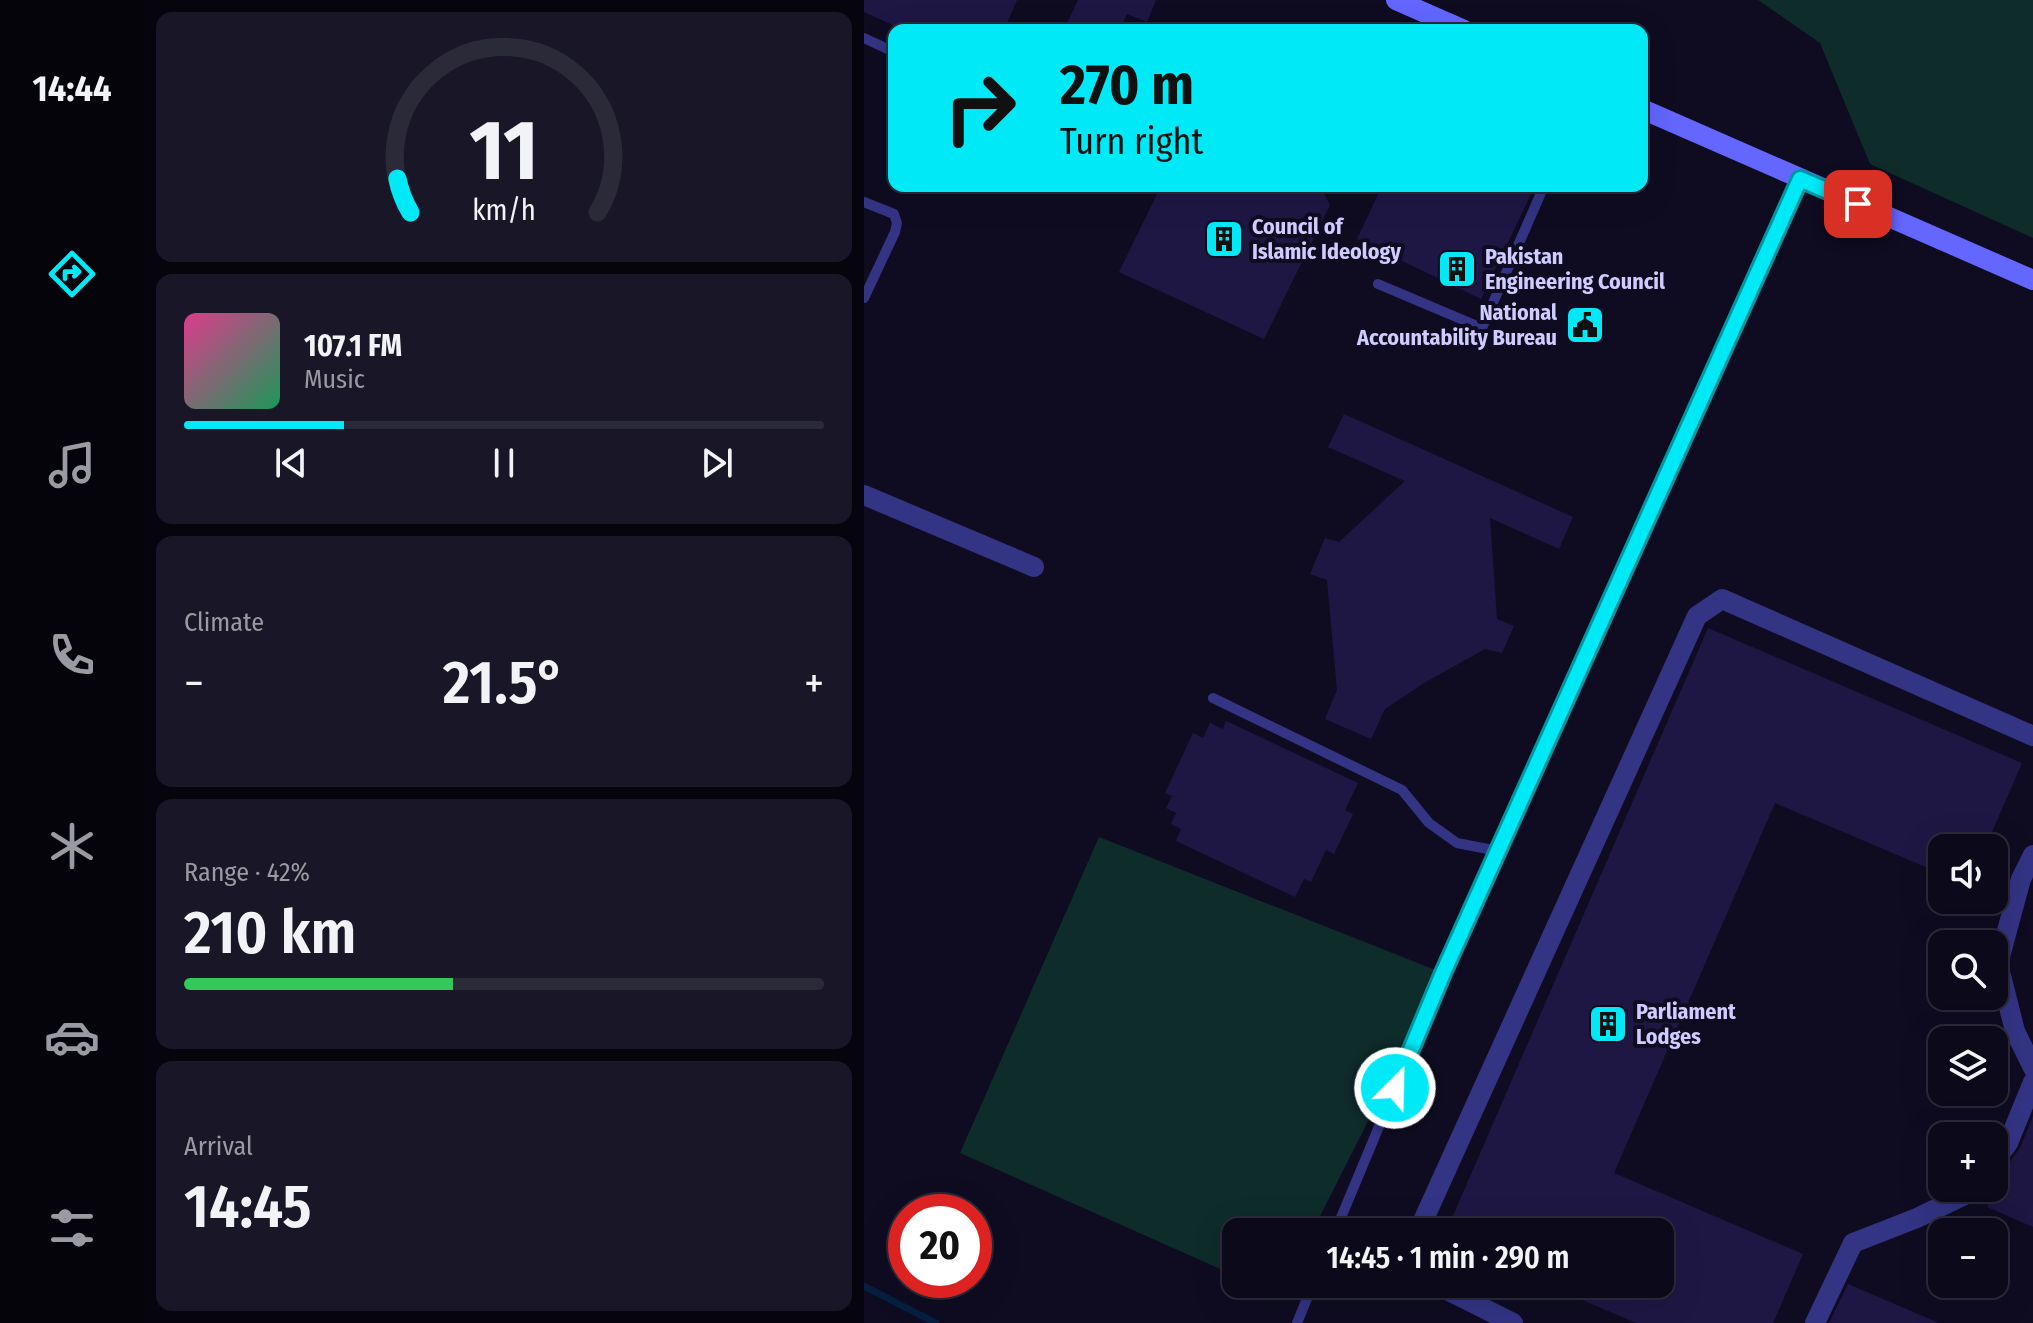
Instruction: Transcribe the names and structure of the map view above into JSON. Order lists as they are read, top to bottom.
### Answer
{
  "places": {
    "building": ["Council of Islamic Ideology", "Pakistan Engineering Council", "Parliament Lodges"],
    "public building": ["National Accountability Bureau"]
  },
  "page": {
    "tabs": "14:44",
    "turn": ["270 m", "Turn right"],
    "song": ["107.1 FM", "Music"],
    "tile": [
      "Climate",
      ["Range · 42%", "210 km"],
      ["Arrival", "14:45"]
    ],
    "heat": ["−", "21.5°", "+"],
    "map_buttons": ["+", "−"],
    "limit": "20",
    "trip": "14:45 · 1 min · 290 m",
    "gauge": ["11", "km/h"]
  }
}
